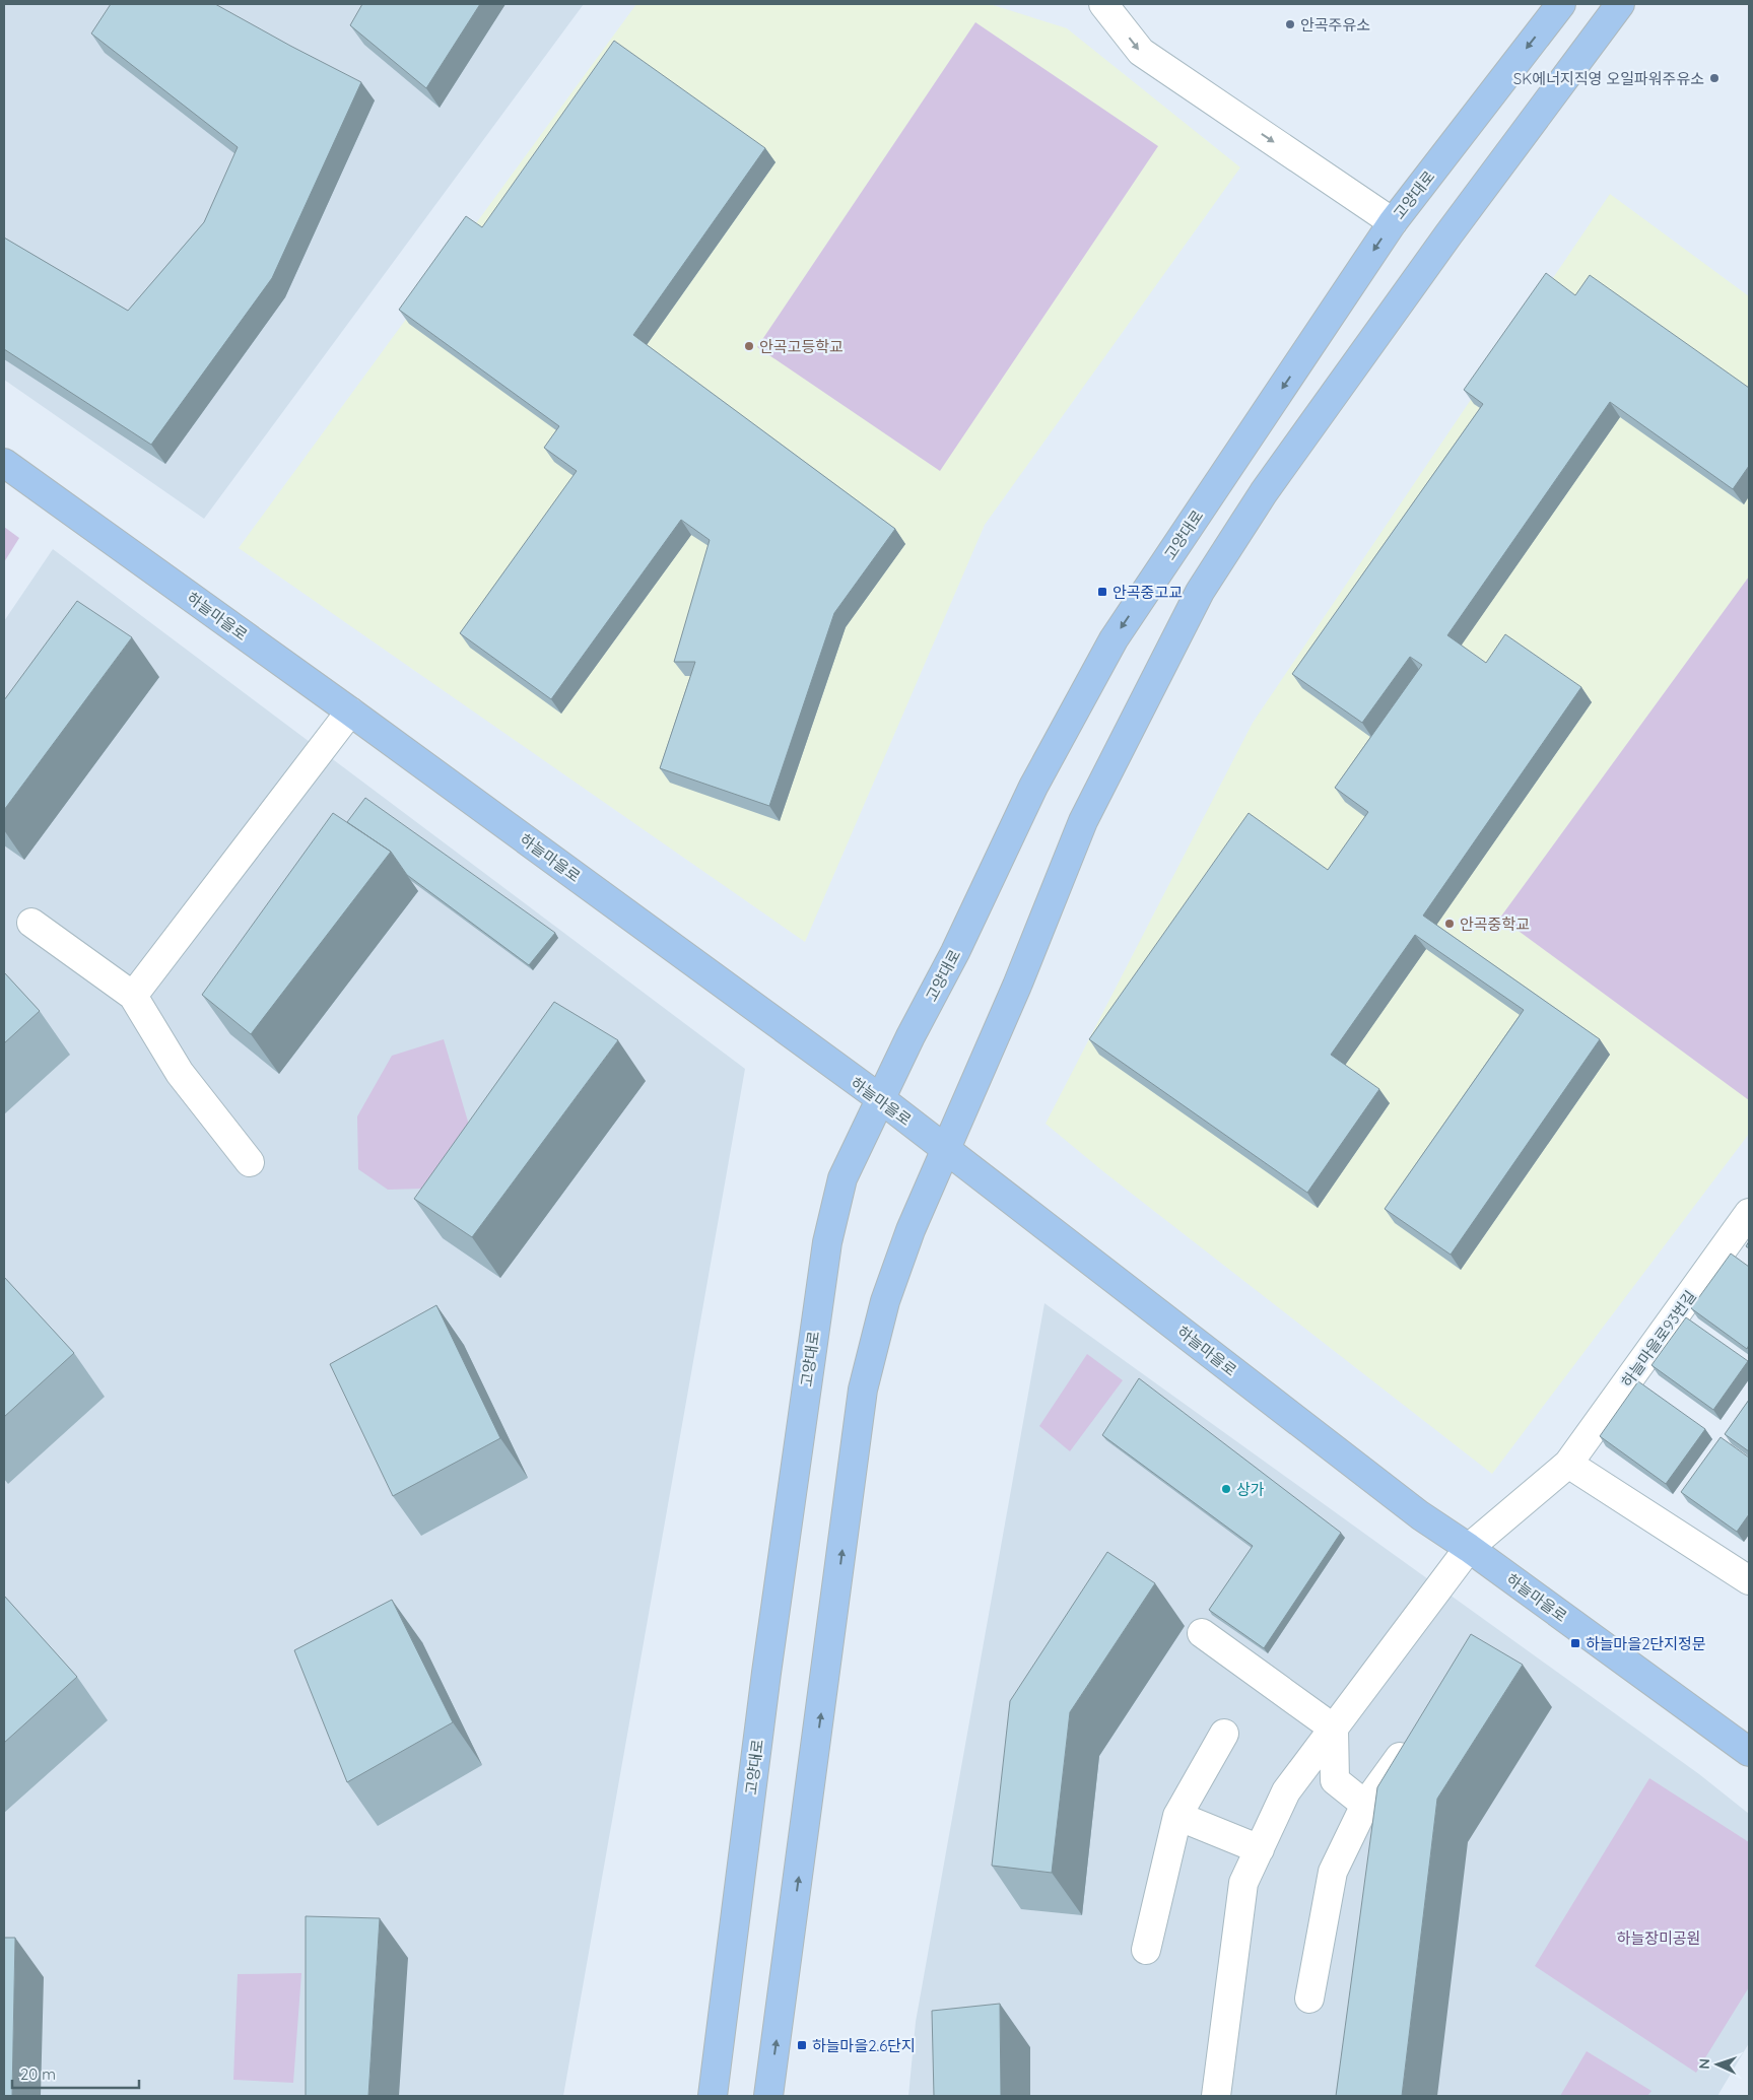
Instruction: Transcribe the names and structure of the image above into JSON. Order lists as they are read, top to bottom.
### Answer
{
  "streets": {
    "main road": ["고양대로", "하늘마을로"],
    "street": ["하늘마을로93번길"]
  },
  "crossings": [
    ["고양대로", "하늘마을로"],
    ["하늘마을로", "하늘마을로93번길"]
  ],
  "parks": ["하늘장미공원"],
  "places": {
    "other": [
      "안곡주유소",
      "SK에너지직영 오일파워주유소",
      "안곡고등학교",
      "안곡중학교",
      "상가"
    ],
    "transit": ["안곡중고교", "하늘마을2단지정문", "하늘마을2.6단지"]
  },
  "scale_bar": "20 m",
  "north": "left"
}
